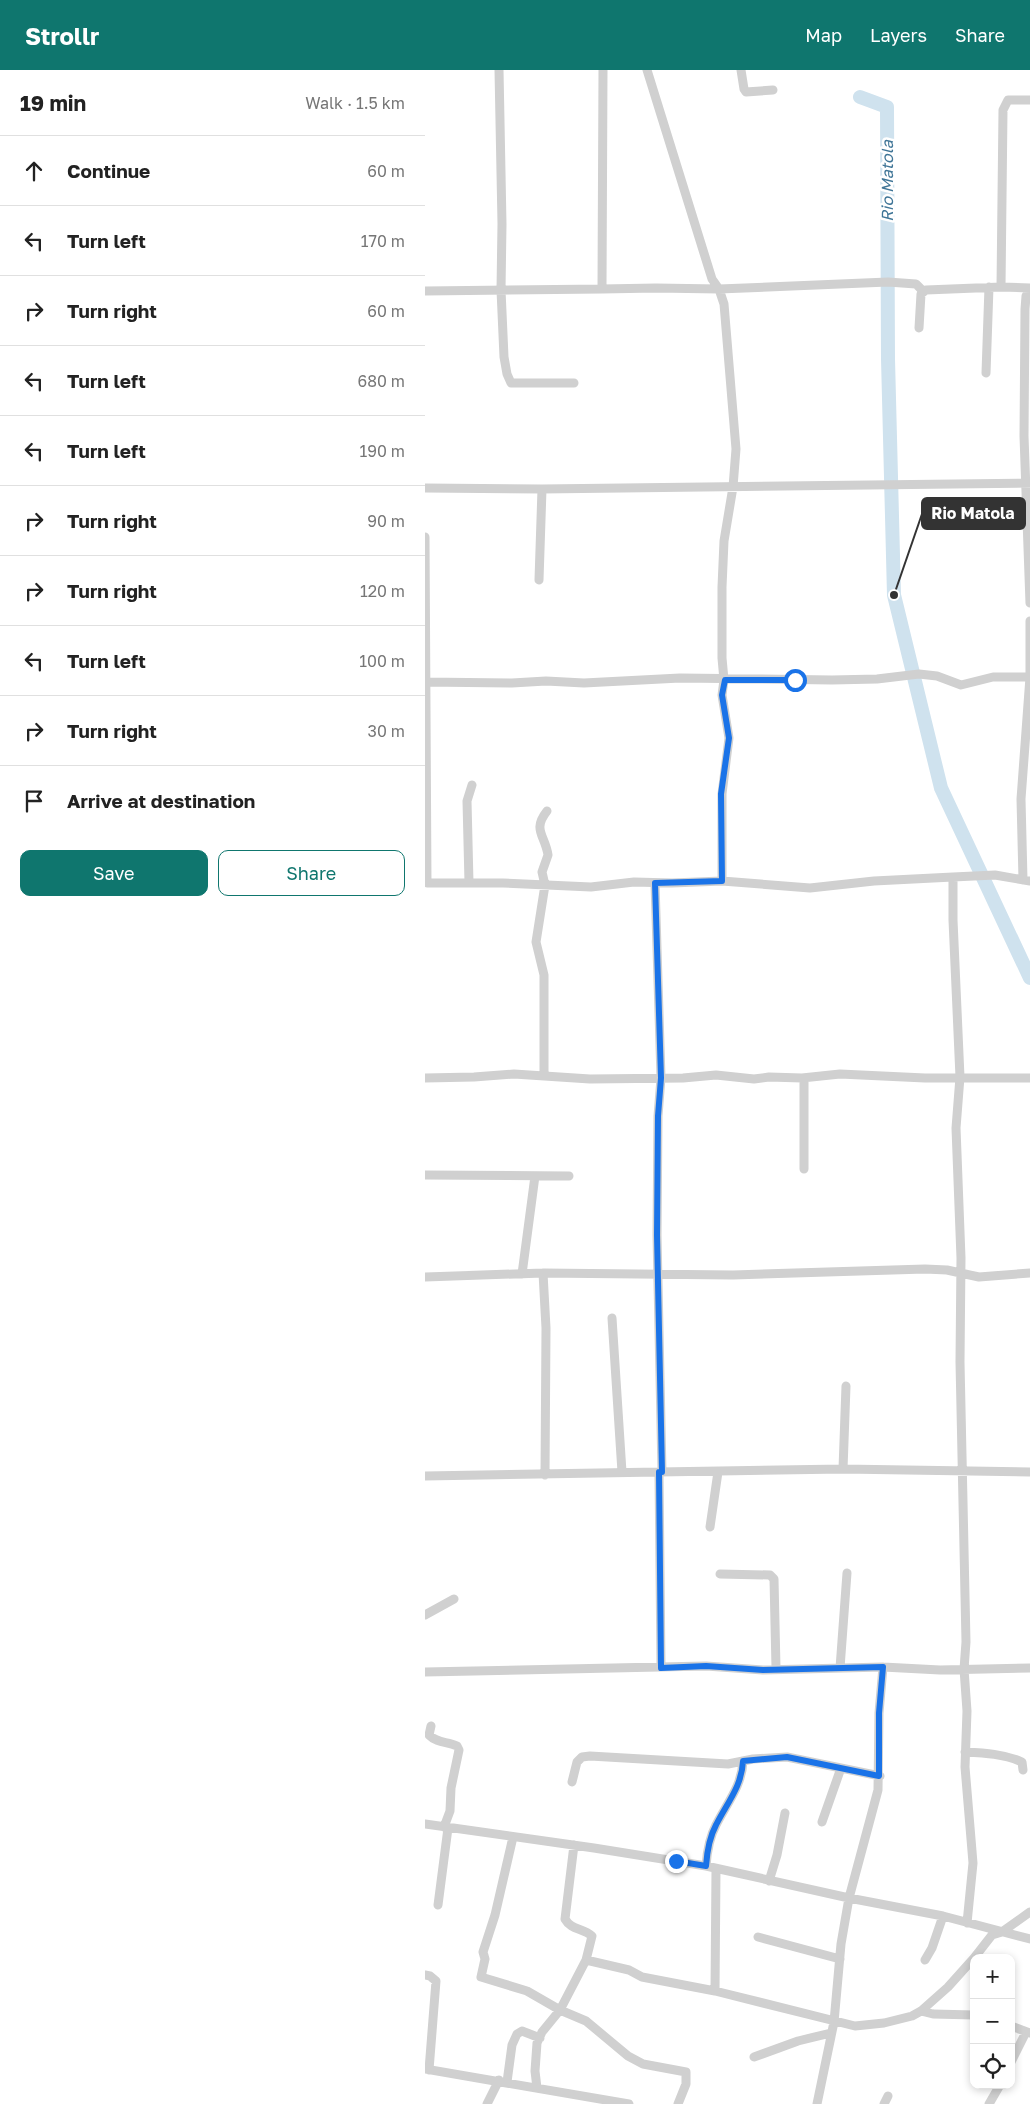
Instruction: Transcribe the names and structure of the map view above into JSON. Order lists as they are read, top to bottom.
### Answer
{
  "water": ["Rio Matola"],
  "places": ["Rio Matola"],
  "page": {
    "header": "Strollr",
    "nav": ["Map", "Layers", "Share"],
    "heading": ["19 min", "Walk · 1.5 km"],
    "list": [
      ["Continue", "60 m"],
      ["Turn left", "170 m"],
      ["Turn right", "60 m"],
      ["Turn left", "680 m"],
      ["Turn left", "190 m"],
      ["Turn right", "90 m"],
      ["Turn right", "120 m"],
      ["Turn left", "100 m"],
      ["Turn right", "30 m"],
      "Arrive at destination"
    ],
    "buttons": ["Save", "Share"],
    "map_buttons": ["+", "−"]
  }
}
